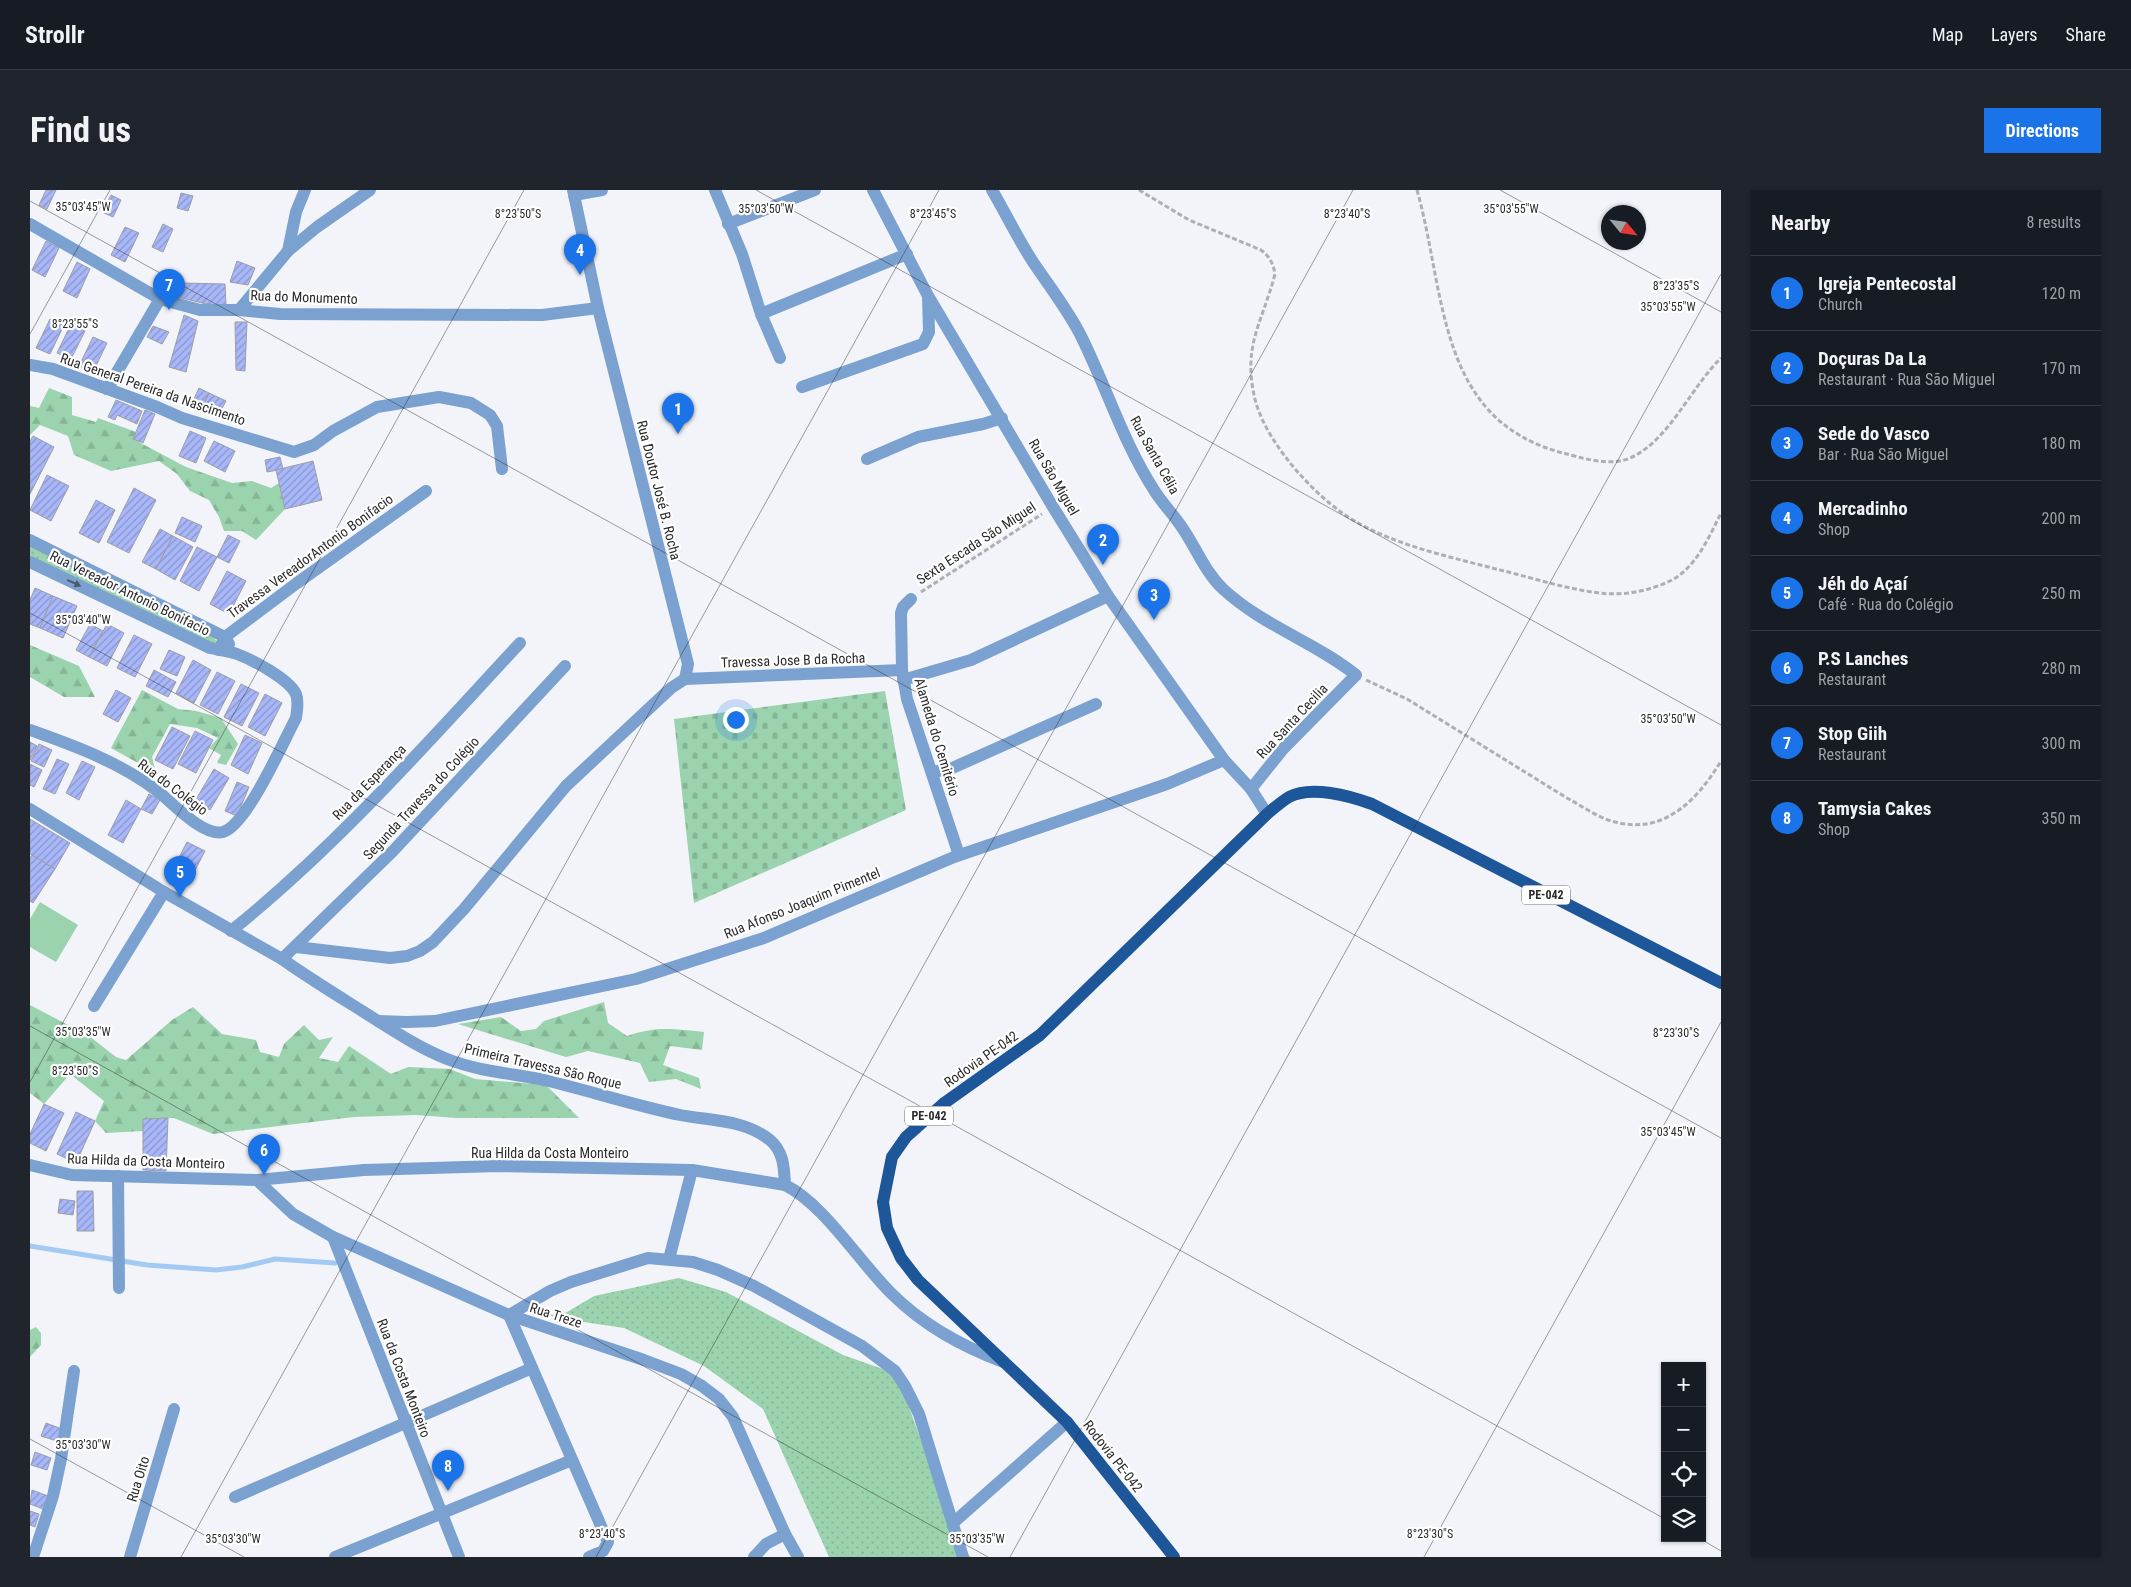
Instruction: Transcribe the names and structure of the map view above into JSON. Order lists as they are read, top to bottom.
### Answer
{
  "streets": {
    "main road": ["PE-042", "Rodovia PE-042"],
    "street": [
      "Rua do Monumento",
      "Rua General Pereira da Nascimento",
      "Rua Santa Célia",
      "Rua São Miguel",
      "Rua Doutor José B. Rocha",
      "Travessa VereadorAntonio Bonifacio",
      "Rua Vereador Antonio Bonifacio",
      "Travessa Jose B da Rocha",
      "Rua Santa Cecilia",
      "Alameda do Cemitério",
      "Rua da Esperança",
      "Rua do Colégio",
      "Segunda Travessa do Colégio",
      "Rua Afonso Joaquim Pimentel",
      "Primeira Travessa São Roque",
      "Rua Hilda da Costa Monteiro",
      "Rua Treze",
      "Rua da Costa Monteiro",
      "Rua Oito"
    ],
    "path": ["Sexta Escada São Miguel"]
  },
  "crossings": [
    ["Rua do Monumento", "Rua Doutor José B. Rocha"],
    ["Rua Santa Célia", "Rua Santa Cecilia"],
    ["Rua São Miguel", "Sexta Escada São Miguel"],
    ["Rua São Miguel", "Travessa Jose B da Rocha"],
    ["Rua São Miguel", "Rua Santa Cecilia"],
    ["Rua São Miguel", "Rua Afonso Joaquim Pimentel"],
    ["Rua São Miguel", "Rodovia PE-042"],
    ["Rua Doutor José B. Rocha", "Travessa Jose B da Rocha"],
    ["Sexta Escada São Miguel", "Alameda do Cemitério"],
    ["Travessa VereadorAntonio Bonifacio", "Rua Vereador Antonio Bonifacio"],
    ["Travessa VereadorAntonio Bonifacio", "Rua do Colégio"],
    ["Rua Vereador Antonio Bonifacio", "Rua do Colégio"],
    ["Travessa Jose B da Rocha", "Alameda do Cemitério"],
    ["Alameda do Cemitério", "Rua Afonso Joaquim Pimentel"],
    ["Rua Afonso Joaquim Pimentel", "Primeira Travessa São Roque"],
    ["Rodovia PE-042", "Rua Hilda da Costa Monteiro"],
    ["Primeira Travessa São Roque", "Rua Hilda da Costa Monteiro"],
    ["Rua Hilda da Costa Monteiro", "Rua Treze"],
    ["Rua Treze", "Rua da Costa Monteiro"]
  ],
  "north": "bottom right",
  "page": {
    "header": "Strollr",
    "nav": ["Map", "Layers", "Share"],
    "buttons": "Directions",
    "title": "Find us",
    "heading": ["Nearby", "8 results"],
    "pins": [
      "4",
      "7",
      "1",
      "2",
      "3",
      "5",
      "6",
      "8"
    ],
    "list": [
      {
        "mark": "1",
        "name": "Igreja Pentecostal",
        "note": "Church",
        "value": "120 m"
      },
      {
        "mark": "2",
        "name": "Doçuras Da La",
        "note": "Restaurant · Rua São Miguel",
        "value": "170 m"
      },
      {
        "mark": "3",
        "name": "Sede do Vasco",
        "note": "Bar · Rua São Miguel",
        "value": "180 m"
      },
      {
        "mark": "4",
        "name": "Mercadinho",
        "note": "Shop",
        "value": "200 m"
      },
      {
        "mark": "5",
        "name": "Jéh do Açaí",
        "note": "Café · Rua do Colégio",
        "value": "250 m"
      },
      {
        "mark": "6",
        "name": "P.S Lanches",
        "note": "Restaurant",
        "value": "280 m"
      },
      {
        "mark": "7",
        "name": "Stop Giih",
        "note": "Restaurant",
        "value": "300 m"
      },
      {
        "mark": "8",
        "name": "Tamysia Cakes",
        "note": "Shop",
        "value": "350 m"
      }
    ],
    "map_buttons": ["+", "−"]
  },
  "coordinates": [
    "35°03'45\"W",
    "35°03'50\"W",
    "35°03'55\"W",
    "8°23'50\"S",
    "8°23'45\"S",
    "8°23'40\"S",
    "8°23'35\"S",
    "8°23'55\"S",
    "35°03'40\"W",
    "35°03'35\"W",
    "8°23'30\"S",
    "35°03'30\"W"
  ]
}
